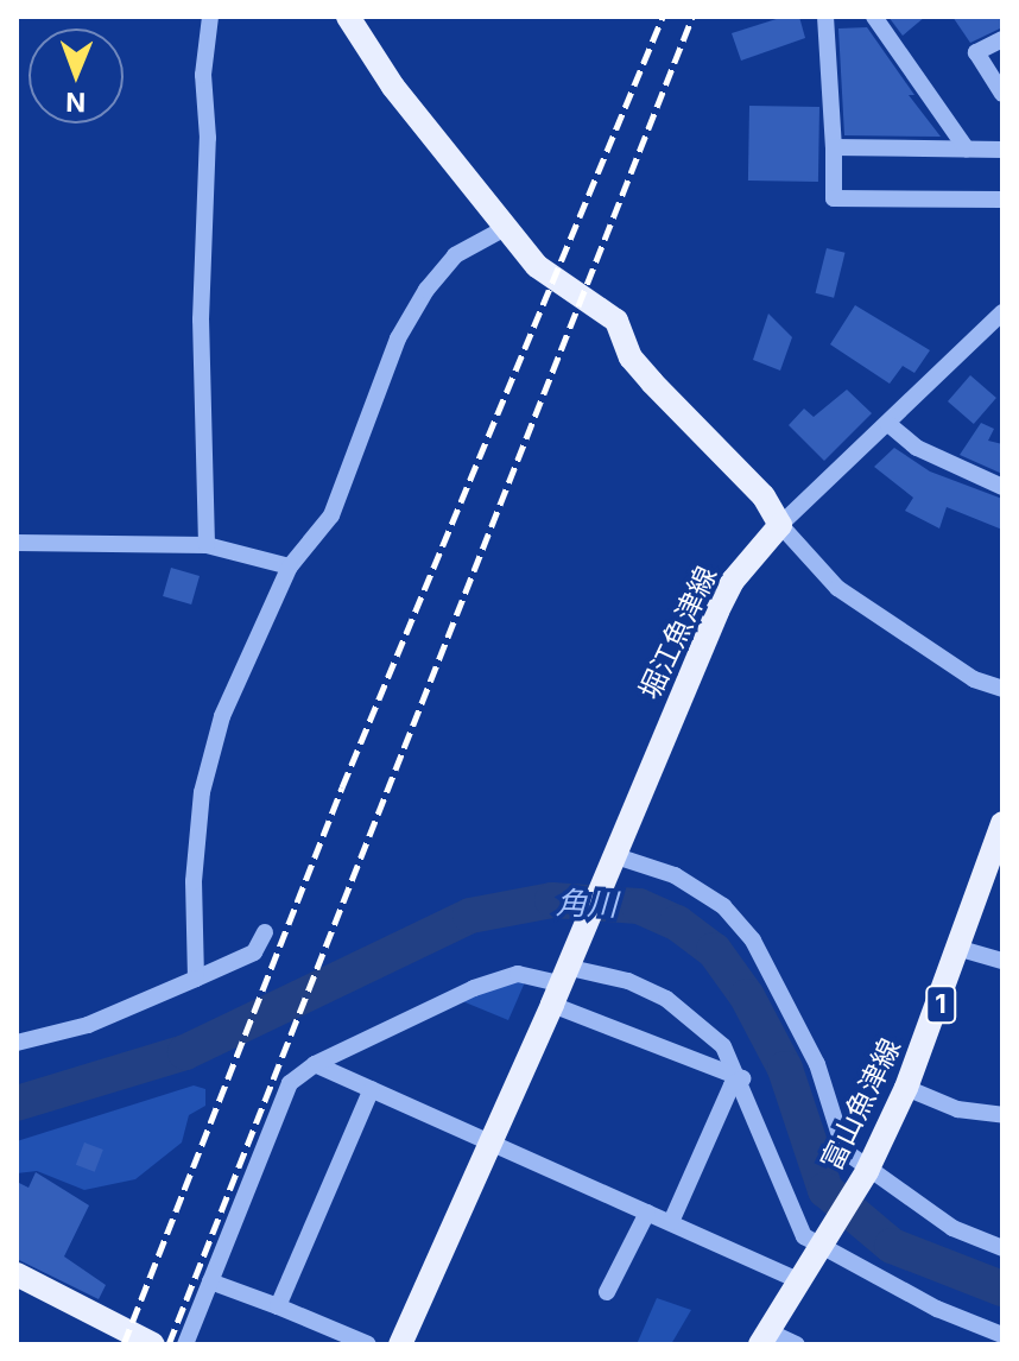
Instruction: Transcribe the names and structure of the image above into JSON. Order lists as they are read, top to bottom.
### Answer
{
  "streets": {
    "main road": ["堀江魚津線", "1", "富山魚津線"]
  },
  "water": ["角川"],
  "north": "bottom"
}
